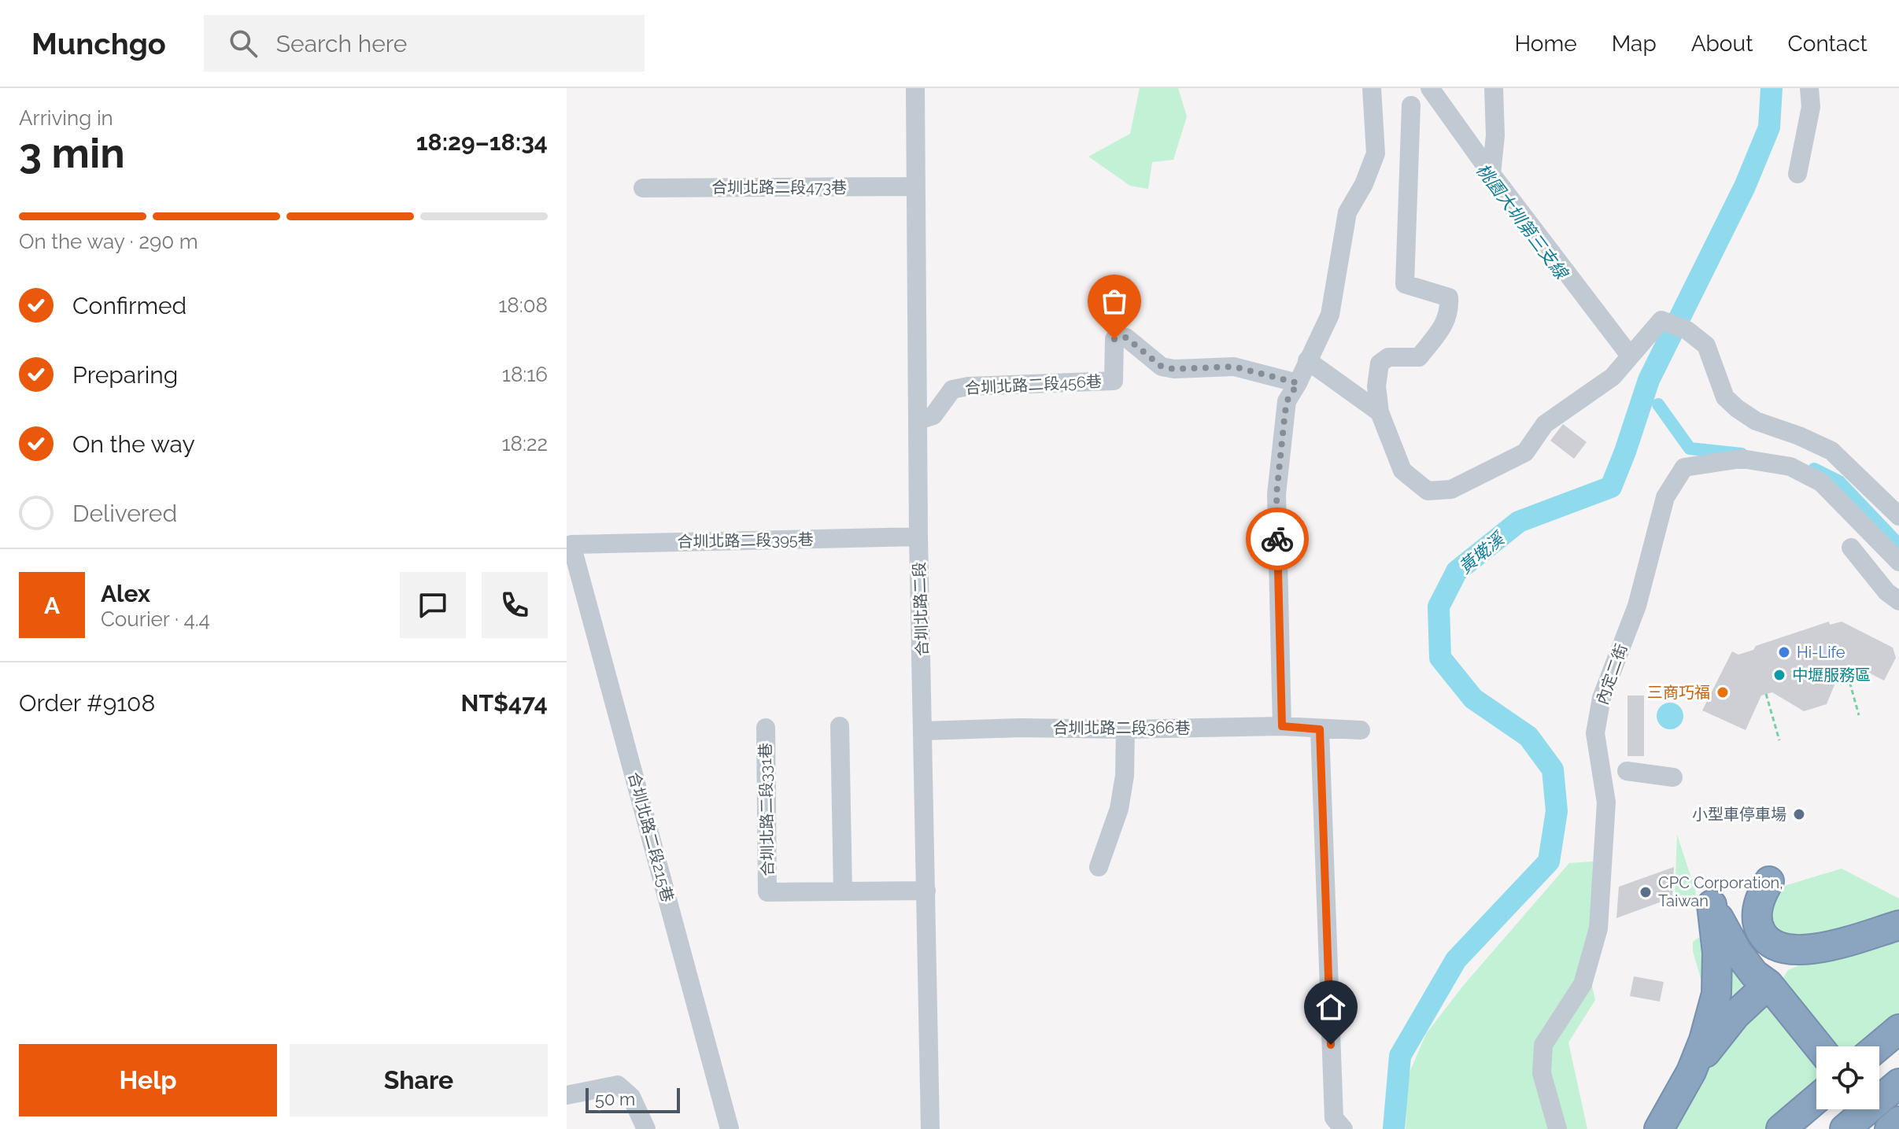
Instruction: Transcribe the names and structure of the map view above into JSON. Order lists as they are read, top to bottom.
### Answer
{
  "streets": {
    "street": [
      "合圳北路二段473巷",
      "合圳北路二段456巷",
      "合圳北路二段395巷",
      "合圳北路二段",
      "內定二街",
      "合圳北路二段366巷",
      "合圳北路二段331巷",
      "合圳北路二段215巷"
    ]
  },
  "crossings": [
    ["合圳北路二段473巷", "合圳北路二段"],
    ["合圳北路二段456巷", "合圳北路二段"],
    ["合圳北路二段395巷", "合圳北路二段"],
    ["合圳北路二段395巷", "合圳北路二段215巷"],
    ["合圳北路二段", "合圳北路二段366巷"],
    ["合圳北路二段", "合圳北路二段331巷"]
  ],
  "water": ["桃園大圳第三支線", "黃墘溪"],
  "places": [
    "Hi-Life",
    "中壢服務區",
    "三商巧福",
    "小型車停車場",
    "CPC Corporation, Taiwan"
  ],
  "scale_bar": "50 m",
  "page": {
    "header": "Munchgo",
    "search": "Search here",
    "nav": [
      "Home",
      "Map",
      "About",
      "Contact"
    ],
    "heading": ["3 min", "Arriving in", "18:29–18:34"],
    "panel": [
      "Alex",
      "Courier · 4.4",
      "Order #9108",
      "NT$474"
    ],
    "bar": "On the way · 290 m",
    "list": [
      ["Confirmed", "18:08"],
      ["Preparing", "18:16"],
      ["On the way", "18:22"],
      "Delivered"
    ],
    "round": "A",
    "buttons": ["Help", "Share"],
    "scale": "50 m"
  }
}
